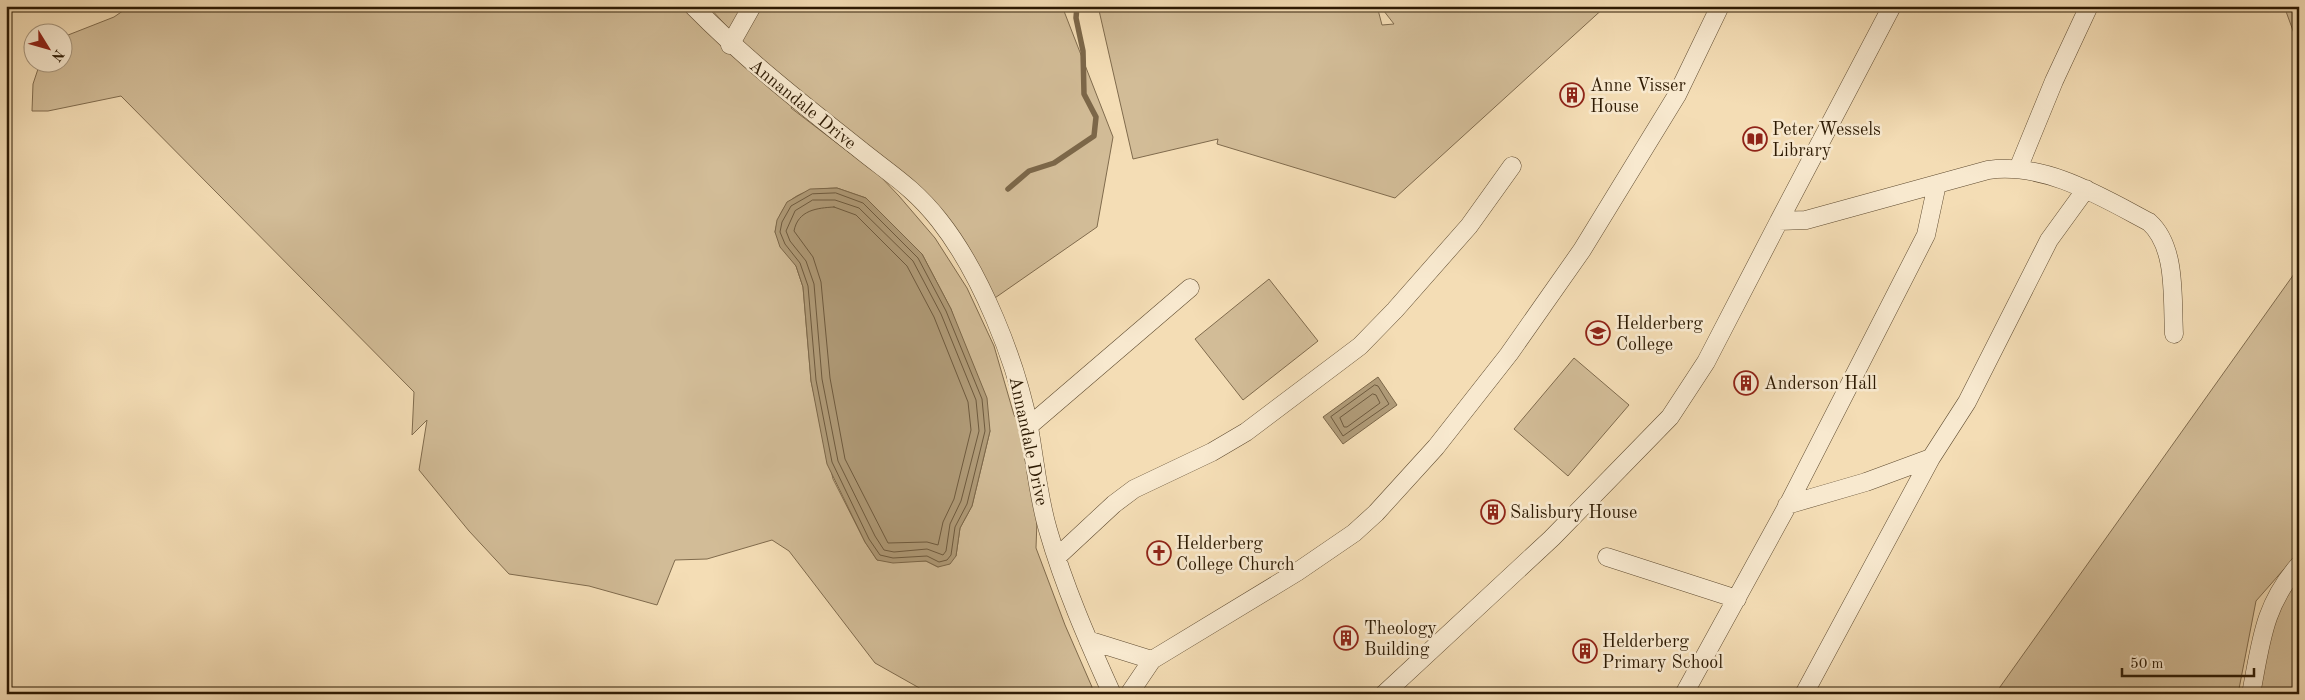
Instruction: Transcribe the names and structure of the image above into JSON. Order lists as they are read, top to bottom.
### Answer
{
  "streets": {
    "street": ["Annandale Drive"]
  },
  "places": {
    "building": [
      "Anne Visser House",
      "Anderson Hall",
      "Salisbury House",
      "Theology Building",
      "Helderberg Primary School"
    ],
    "library": ["Peter Wessels Library"],
    "school or university": ["Helderberg College"],
    "church": ["Helderberg College Church"]
  },
  "scale_bar": "50 m",
  "north": "bottom right"
}
